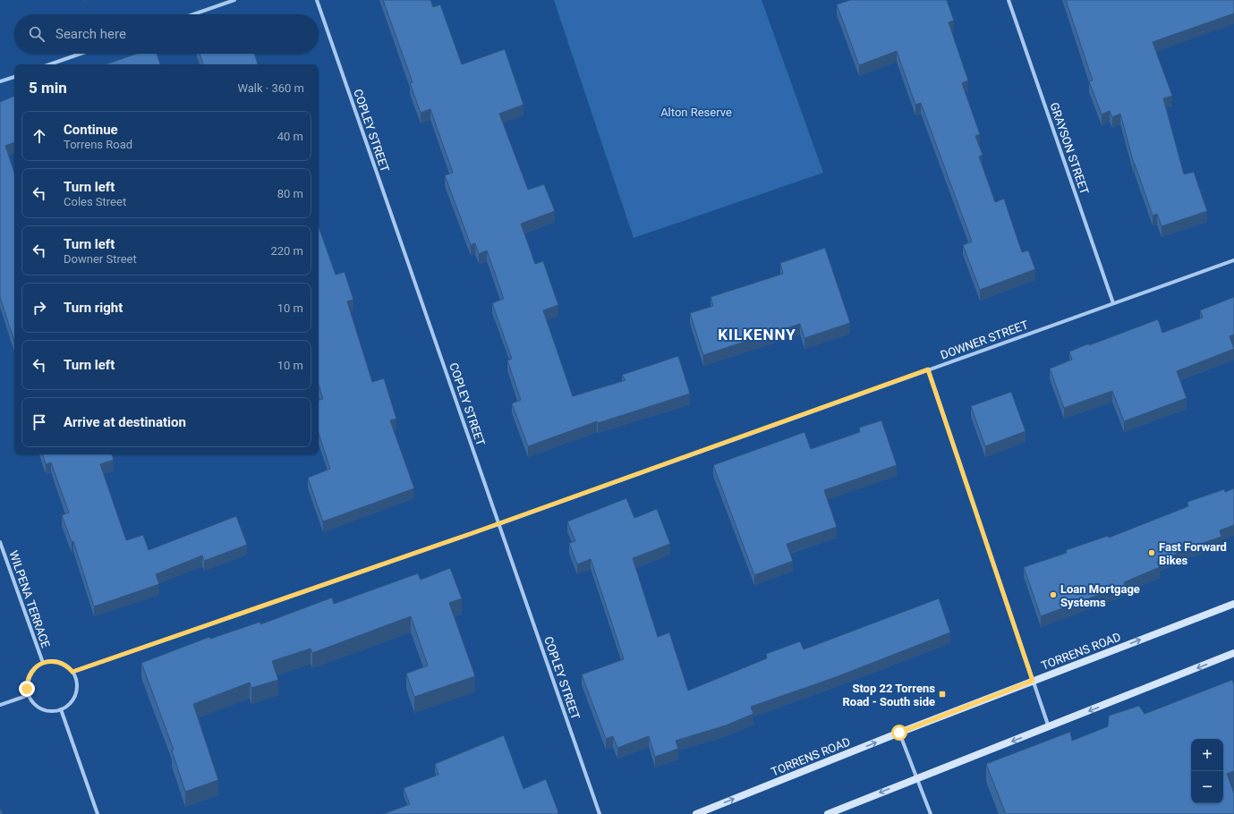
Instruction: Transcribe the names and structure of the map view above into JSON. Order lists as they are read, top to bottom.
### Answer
{
  "streets": {
    "main road": ["TORRENS ROAD"],
    "street": [
      "COPLEY STREET",
      "GRAYSON STREET",
      "DOWNER STREET",
      "WILPENA TERRACE"
    ]
  },
  "crossings": [
    ["COPLEY STREET", "DOWNER STREET"],
    ["GRAYSON STREET", "DOWNER STREET"],
    ["DOWNER STREET", "WILPENA TERRACE"]
  ],
  "districts": ["KILKENNY"],
  "parks": ["Alton Reserve"],
  "places": {
    "other": ["Fast Forward Bikes", "Loan Mortgage Systems"],
    "transit": ["Stop 22 Torrens Road - South side"]
  },
  "page": {
    "search": "Search here",
    "heading": ["5 min", "Walk · 360 m"],
    "list": [
      ["Continue", "Torrens Road", "40 m"],
      ["Turn left", "Coles Street", "80 m"],
      ["Turn left", "Downer Street", "220 m"],
      ["Turn right", "10 m"],
      ["Turn left", "10 m"],
      "Arrive at destination"
    ],
    "map_buttons": ["+", "−"]
  }
}
